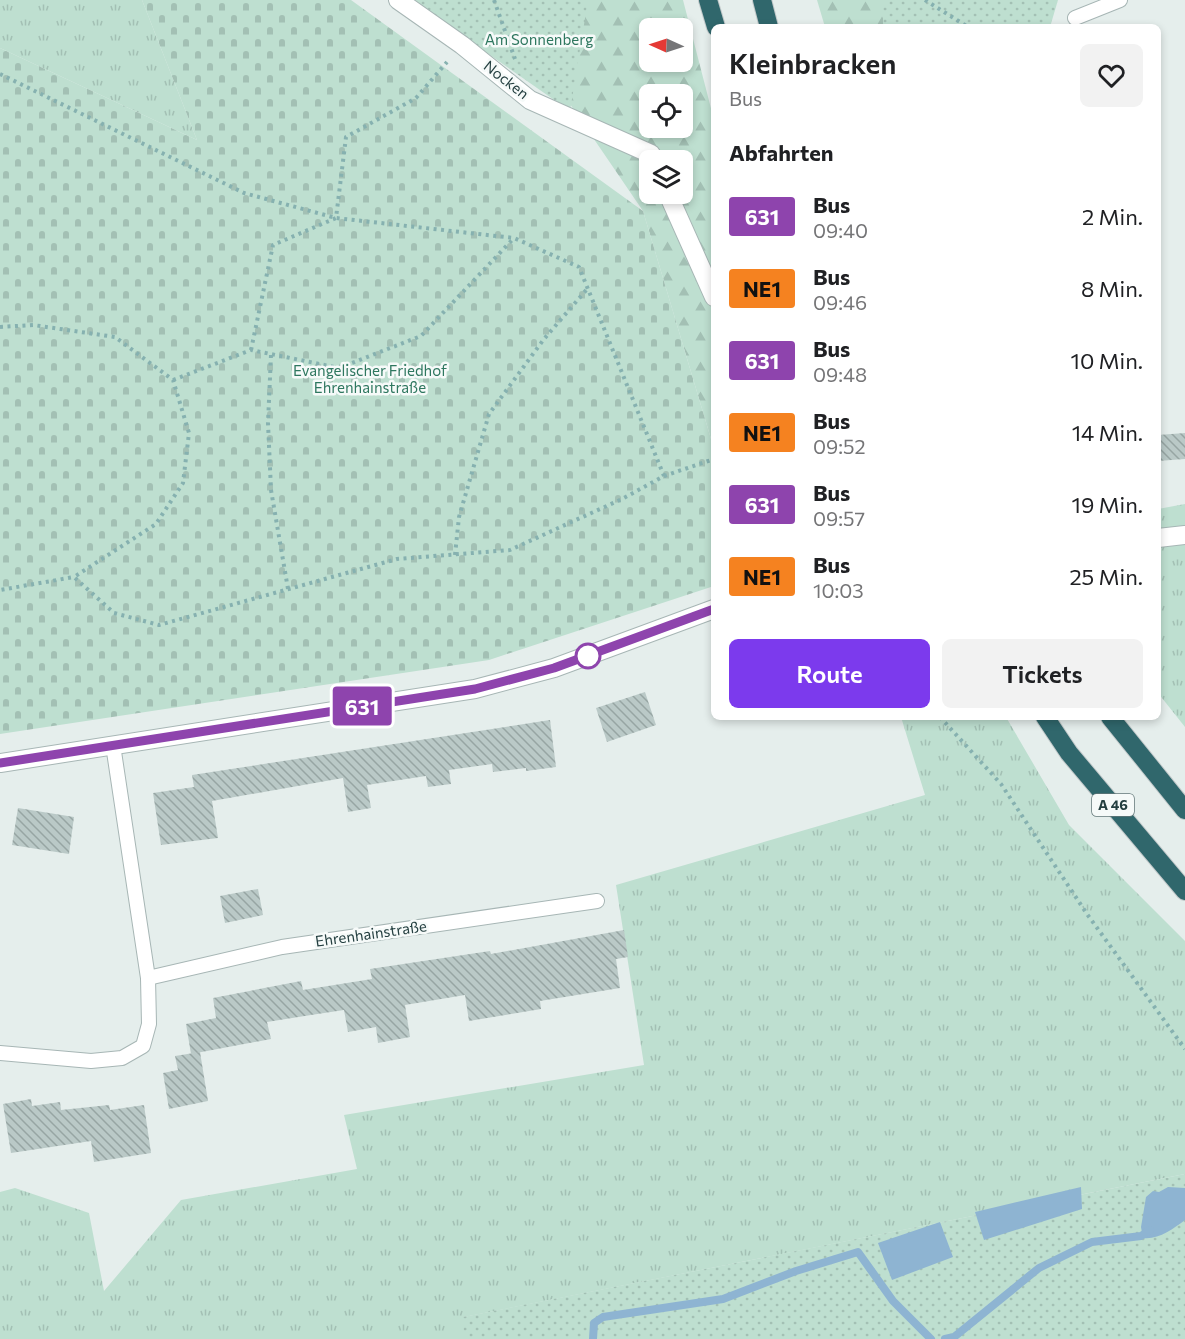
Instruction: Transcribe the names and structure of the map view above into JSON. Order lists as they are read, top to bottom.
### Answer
{
  "streets": {
    "highway": ["A 46"],
    "street": ["Nocken"],
    "lane": ["Ehrenhainstraße"]
  },
  "parks": ["Am Sonnenberg", "Evangelischer Friedhof Ehrenhainstraße"],
  "lines": ["bus line 631"],
  "north": "left",
  "page": {
    "on_map": "631",
    "heading": [
      ["Kleinbracken", "Bus"],
      "Abfahrten"
    ],
    "list": [
      {
        "mark": "631",
        "name": "Bus",
        "note": "09:40",
        "value": "2 Min."
      },
      {
        "mark": "NE1",
        "name": "Bus",
        "note": "09:46",
        "value": "8 Min."
      },
      {
        "mark": "631",
        "name": "Bus",
        "note": "09:48",
        "value": "10 Min."
      },
      {
        "mark": "NE1",
        "name": "Bus",
        "note": "09:52",
        "value": "14 Min."
      },
      {
        "mark": "631",
        "name": "Bus",
        "note": "09:57",
        "value": "19 Min."
      },
      {
        "mark": "NE1",
        "name": "Bus",
        "note": "10:03",
        "value": "25 Min."
      }
    ],
    "buttons": ["Route", "Tickets"]
  }
}
